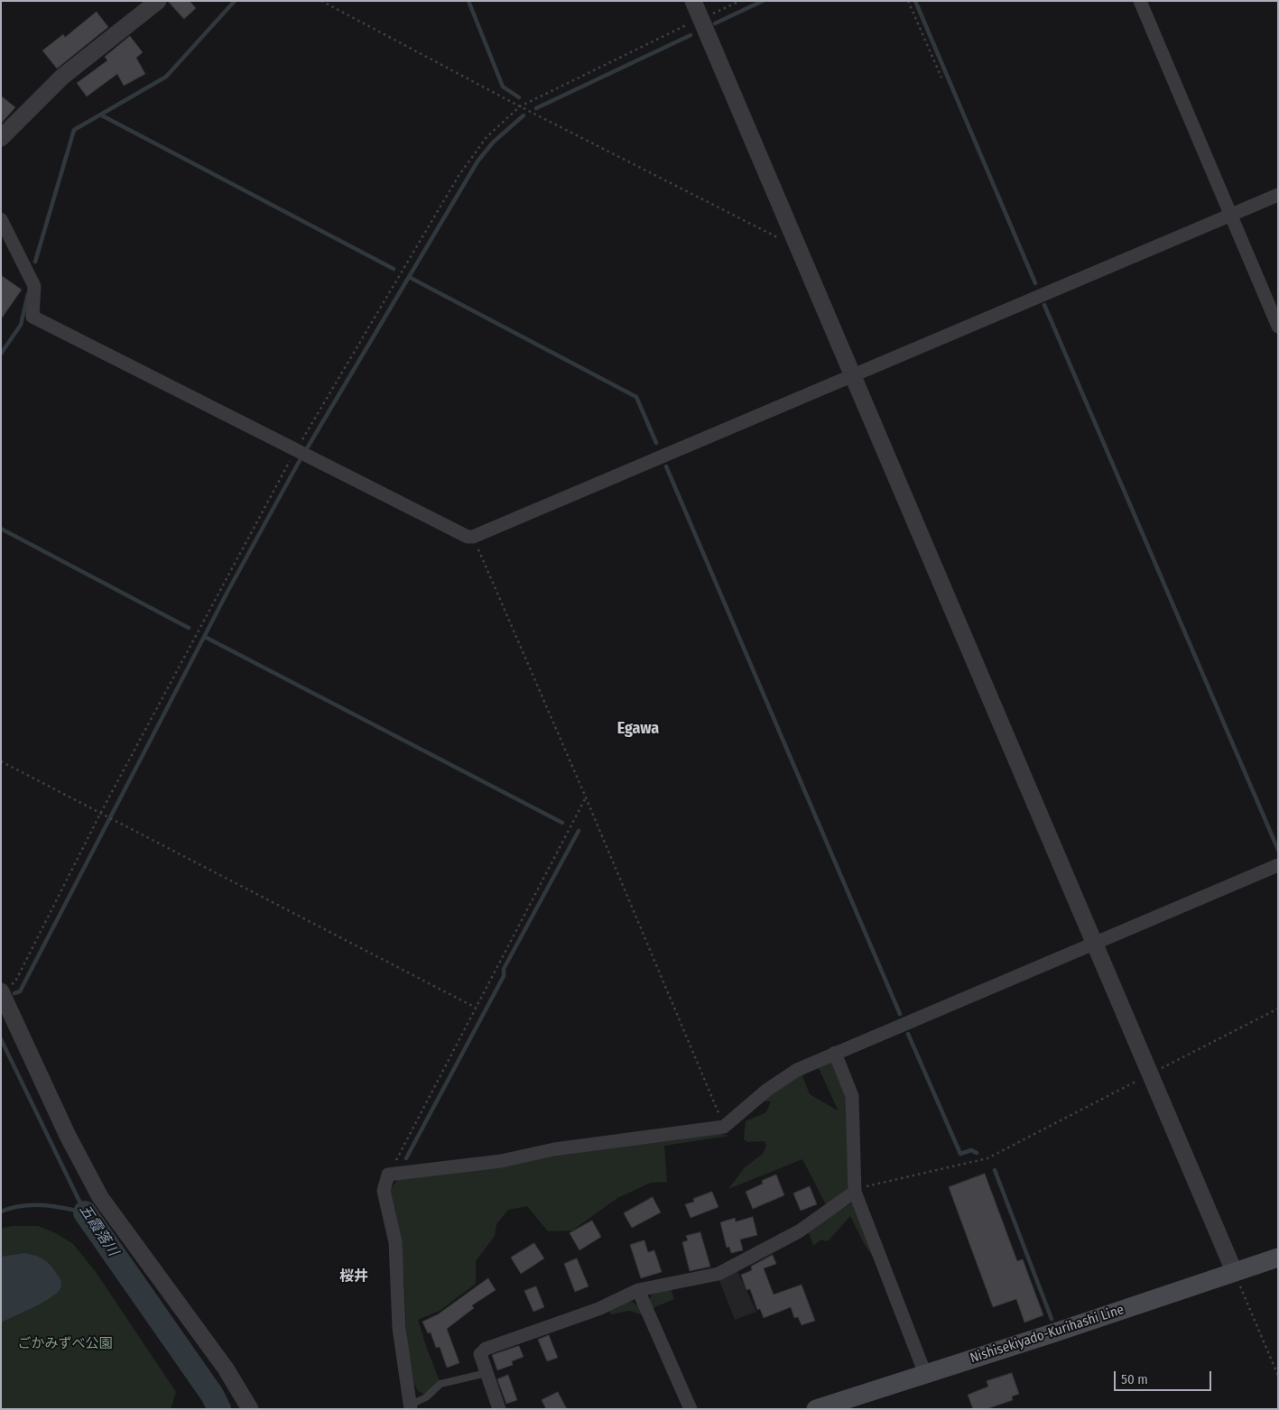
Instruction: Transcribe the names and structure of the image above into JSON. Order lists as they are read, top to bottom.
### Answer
{
  "streets": {
    "main road": ["Nishisekiyado-Kurihashi Line"]
  },
  "districts": ["Egawa", "桜井"],
  "water": ["五霞落川"],
  "parks": ["ごかみずべ公園"],
  "scale_bar": "50 m"
}
